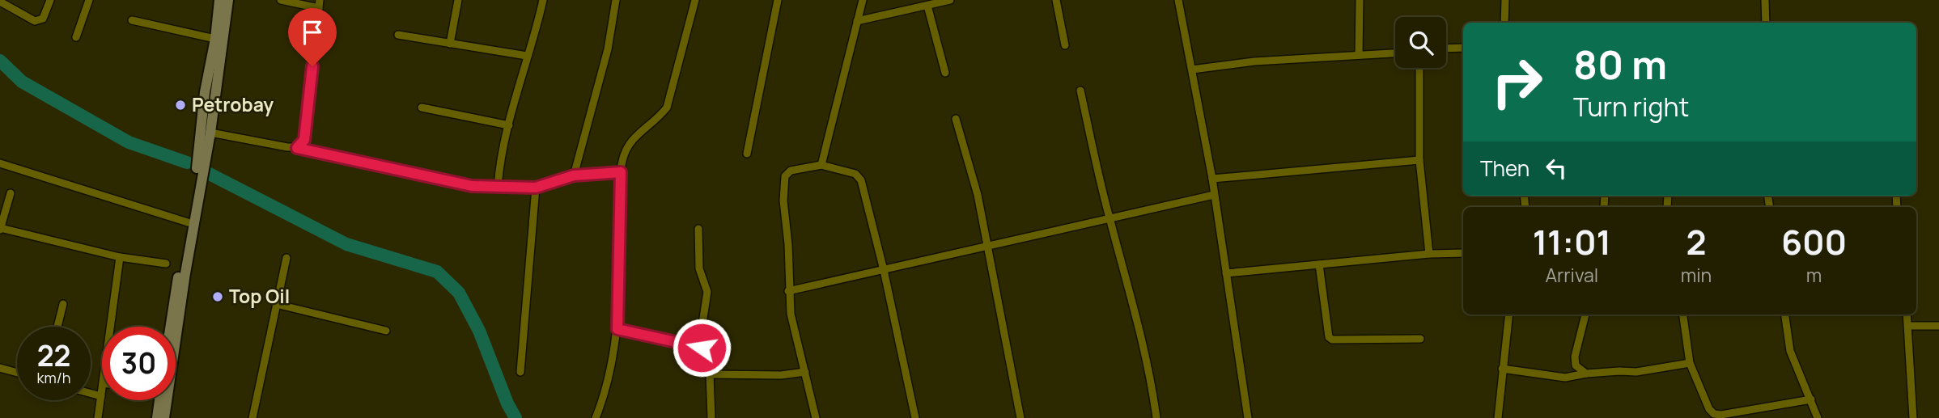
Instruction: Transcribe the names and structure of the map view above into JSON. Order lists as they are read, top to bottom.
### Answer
{
  "places": ["Petrobay", "Top Oil"],
  "page": {
    "turn": ["80 m", "Turn right"],
    "then": "Then",
    "eta": [
      "11:01",
      "Arrival",
      "2",
      "min",
      "600",
      "m"
    ],
    "speed": "22 km/h",
    "limit": "30"
  }
}
